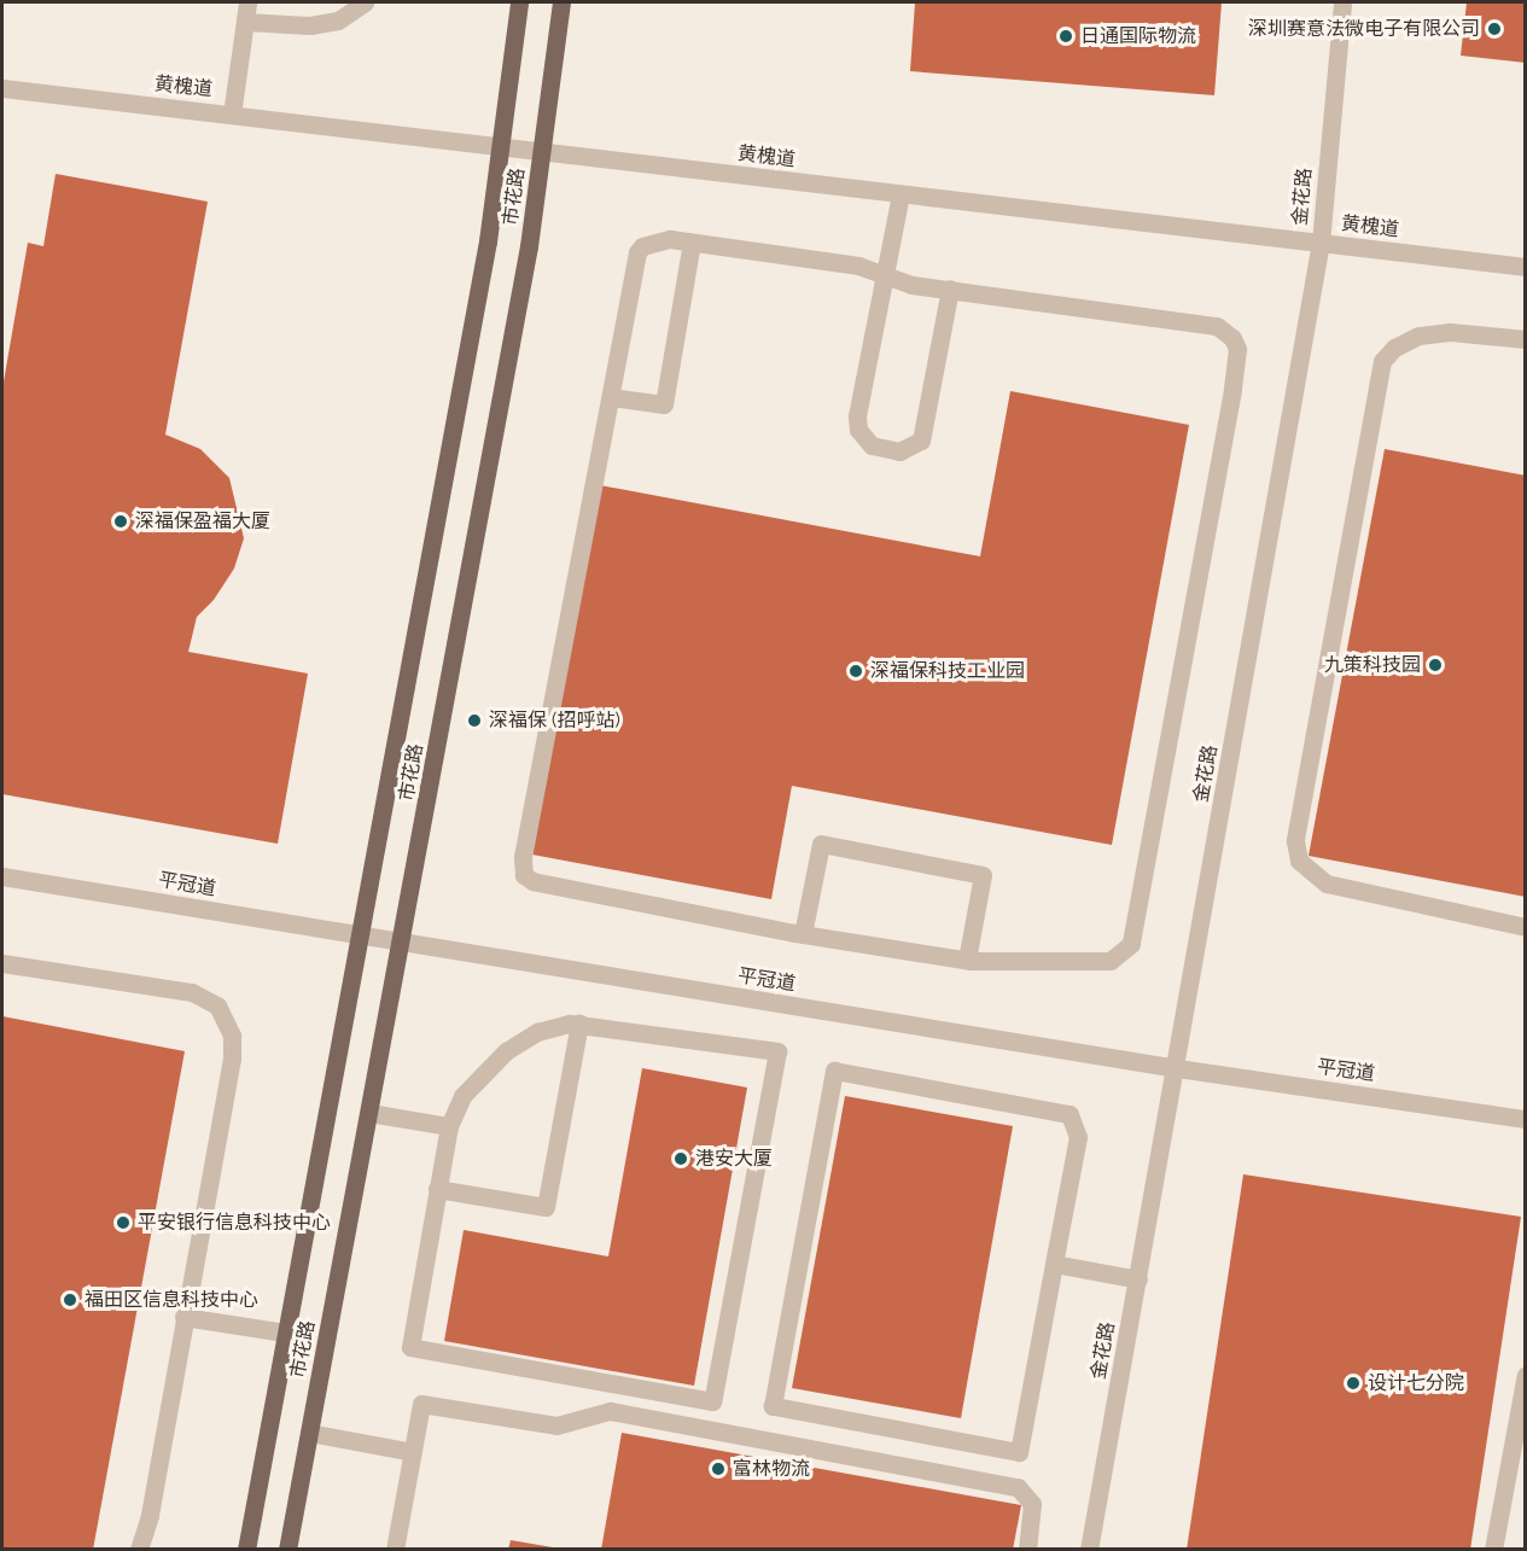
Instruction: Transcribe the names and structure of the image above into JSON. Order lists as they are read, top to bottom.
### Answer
{
  "streets": {
    "main road": ["市花路"],
    "street": ["黄槐道", "金花路", "平冠道"]
  },
  "crossings": [
    ["黄槐道", "市花路"],
    ["黄槐道", "金花路"],
    ["市花路", "平冠道"],
    ["金花路", "平冠道"]
  ],
  "places": [
    "深圳赛意法微电子有限公司",
    "日通国际物流",
    "深福保盈福大厦",
    "九策科技园",
    "深福保科技工业园",
    "深福保 (招呼站)",
    "港安大厦",
    "平安银行信息科技中心",
    "福田区信息科技中心",
    "设计七分院",
    "富林物流"
  ]
}
